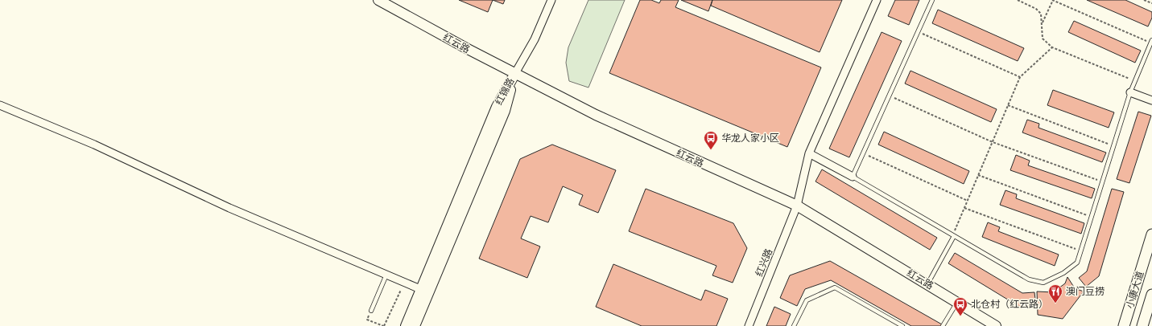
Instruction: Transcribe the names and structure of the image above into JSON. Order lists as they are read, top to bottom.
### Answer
{
  "streets": {
    "main road": ["小康大道"],
    "street": ["红云路", "红锦路", "红兴路"]
  },
  "crossings": [
    ["红云路", "红锦路"],
    ["红云路", "红兴路"]
  ],
  "places": {
    "bus stop": ["华龙人家小区", "北仓村（红云路）"],
    "restaurant": ["澳门豆捞"]
  }
}
